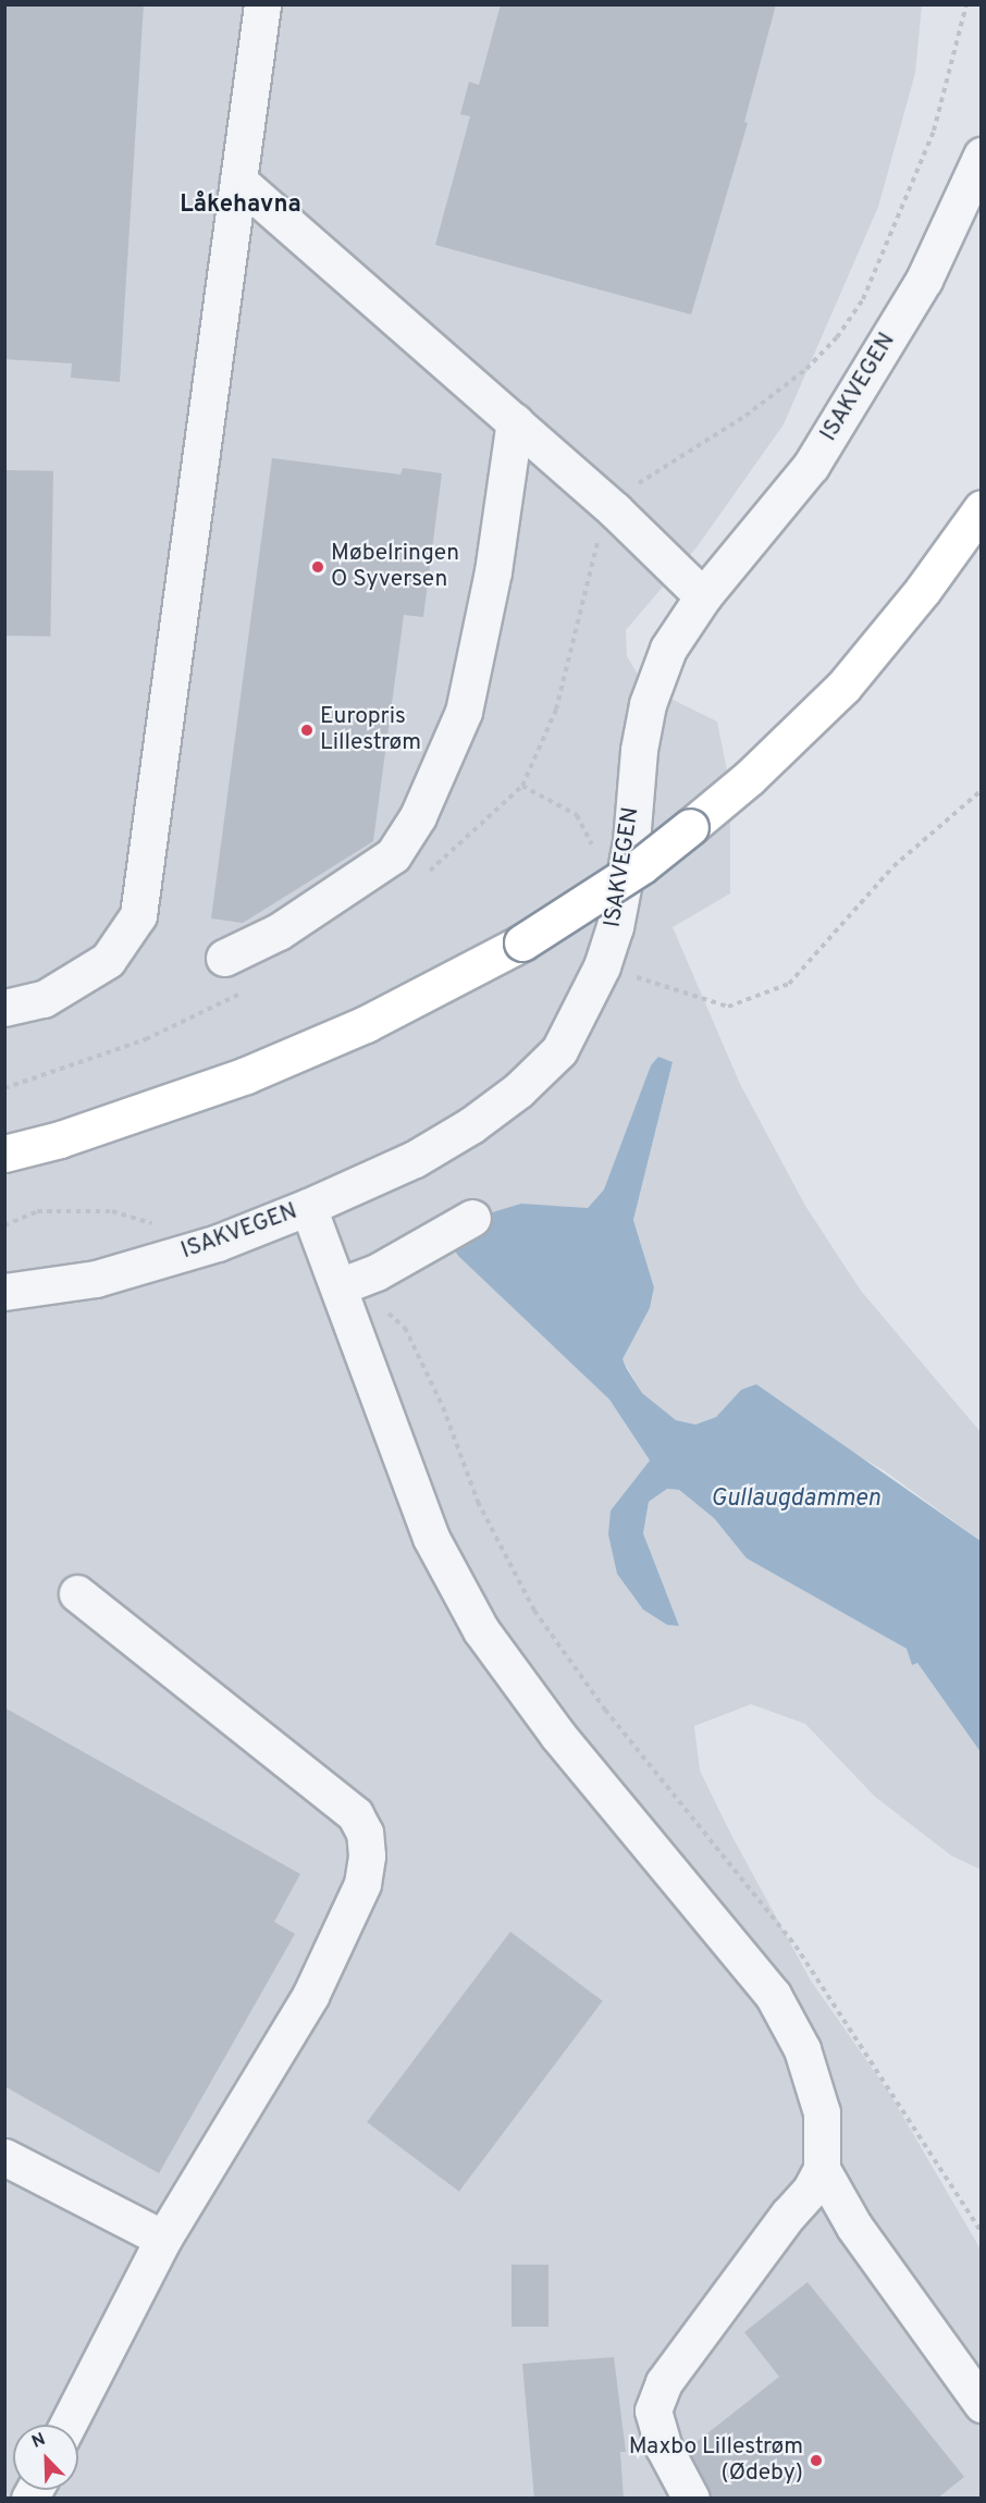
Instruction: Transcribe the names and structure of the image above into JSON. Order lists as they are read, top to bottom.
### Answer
{
  "streets": {
    "street": ["ISAKVEGEN"]
  },
  "districts": ["Låkehavna"],
  "water": ["Gullaugdammen"],
  "places": ["Møbelringen O Syversen", "Europris Lillestrøm", "Maxbo Lillestrøm (Ødeby)"],
  "north": "top left"
}
